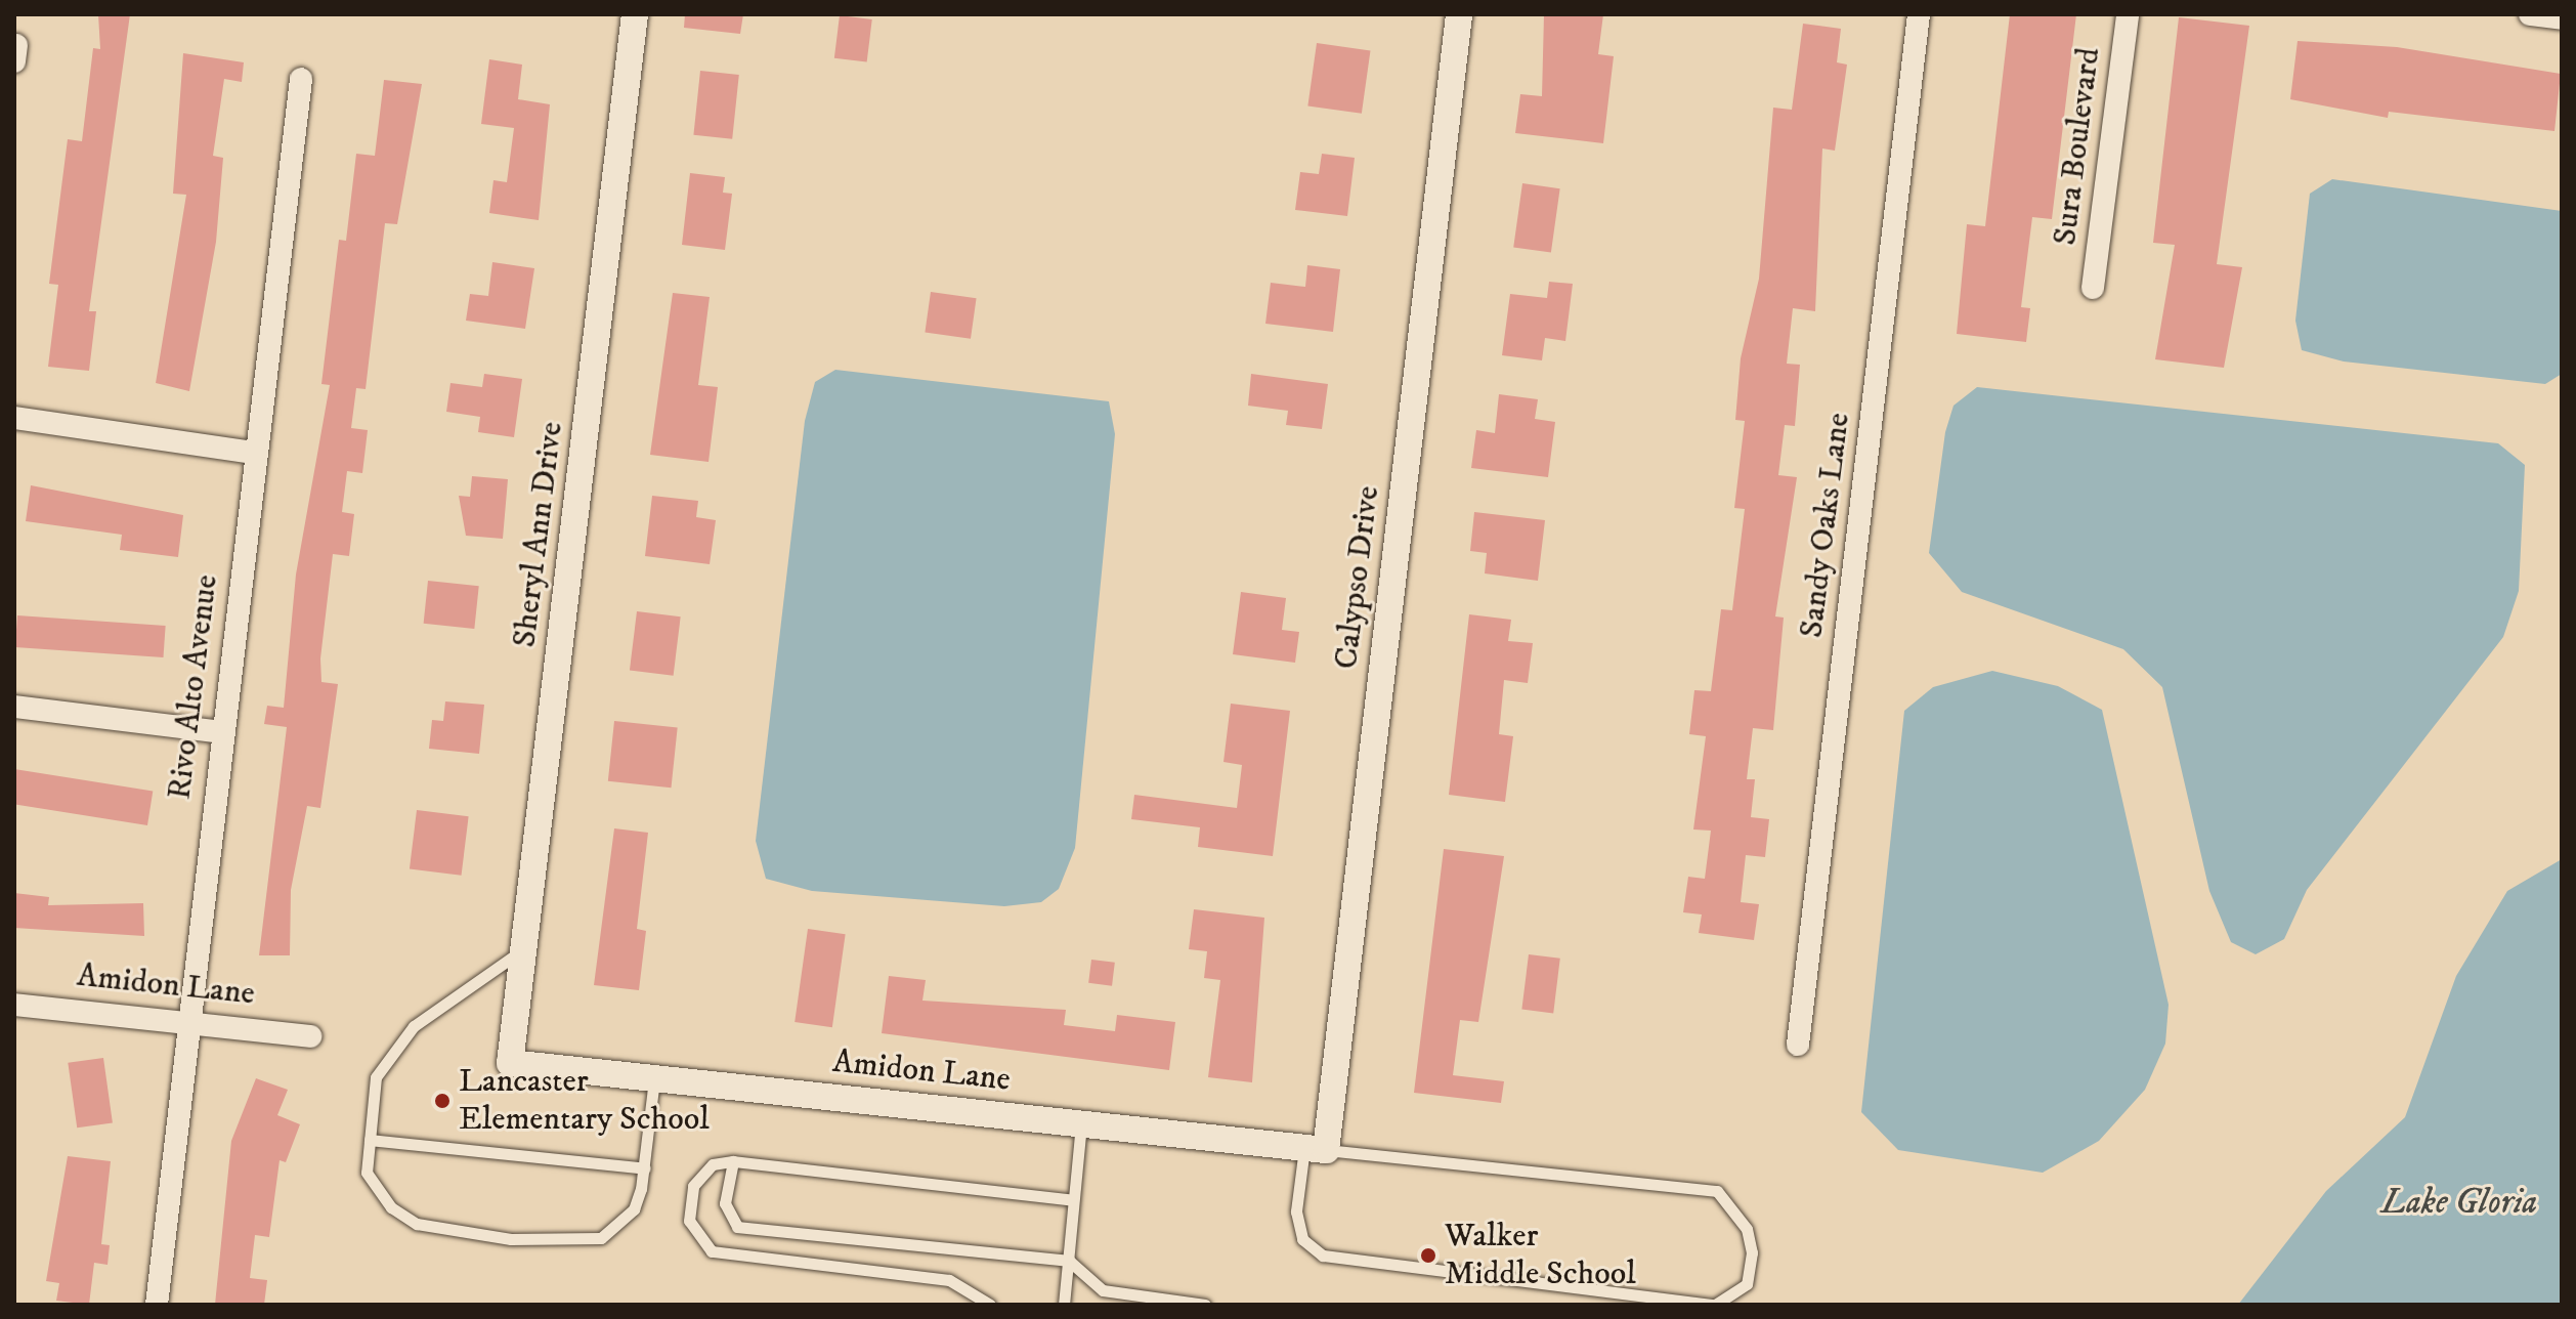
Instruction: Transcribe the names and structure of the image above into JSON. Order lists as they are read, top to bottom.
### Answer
{
  "streets": {
    "street": [
      "Sura Boulevard",
      "Sandy Oaks Lane",
      "Sheryl Ann Drive",
      "Calypso Drive",
      "Rivo Alto Avenue",
      "Amidon Lane"
    ]
  },
  "crossings": [
    ["Sheryl Ann Drive", "Amidon Lane"],
    ["Calypso Drive", "Amidon Lane"],
    ["Rivo Alto Avenue", "Amidon Lane"]
  ],
  "water": ["Lake Gloria"],
  "places": ["Lancaster Elementary School", "Walker Middle School"]
}
